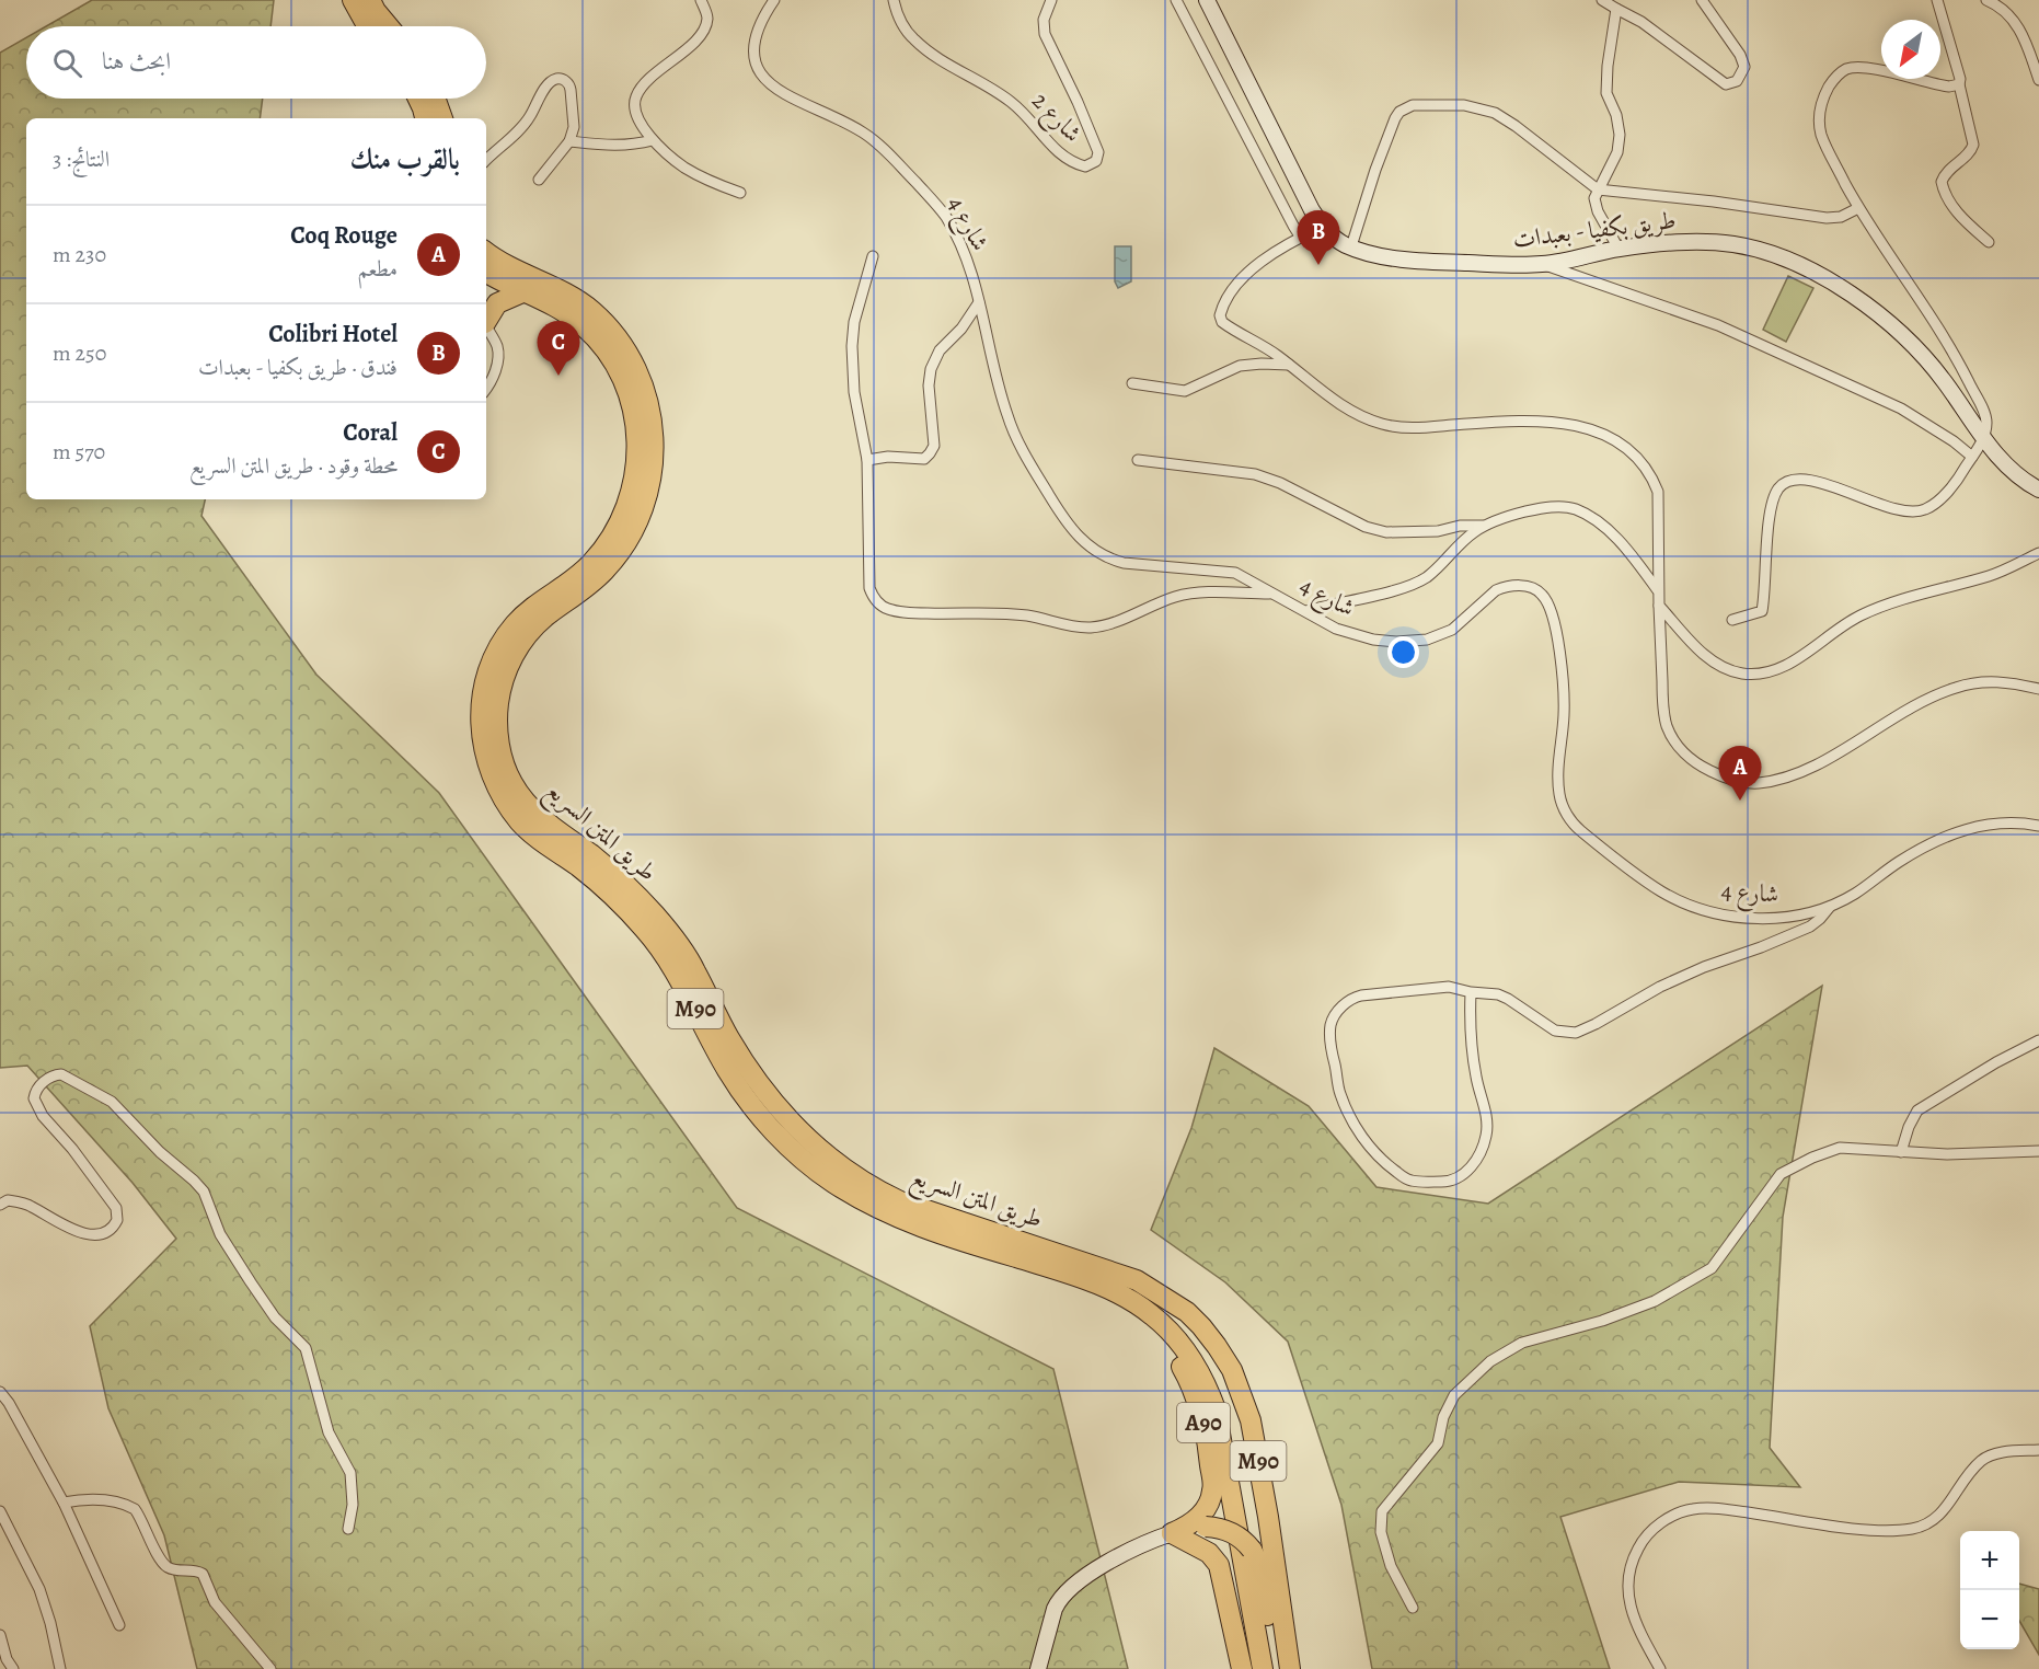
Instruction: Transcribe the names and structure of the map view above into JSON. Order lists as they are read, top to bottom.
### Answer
{
  "streets": {
    "highway": ["طريق المتن السريع", "M90", "A90"],
    "main road": ["طريق بكفيا - بعبدات"],
    "street": ["شارع 2", "شارع 4"]
  },
  "crossings": [
    ["طريق المتن السريع", "A90"]
  ],
  "north": "bottom left",
  "page": {
    "search": "ابحث هنا",
    "heading": ["بالقرب منك", "النتائج: 3"],
    "list": [
      {
        "mark": "A",
        "name": "Coq Rouge",
        "note": "مطعم",
        "value": "230 m"
      },
      {
        "mark": "B",
        "name": "Colibri Hotel",
        "note": "فندق · طريق بكفيا - بعبدات",
        "value": "250 m"
      },
      {
        "mark": "C",
        "name": "Coral",
        "note": "محطة وقود · طريق المتن السريع",
        "value": "570 m"
      }
    ],
    "pins": ["B", "C", "A"],
    "map_buttons": ["+", "−"]
  }
}
